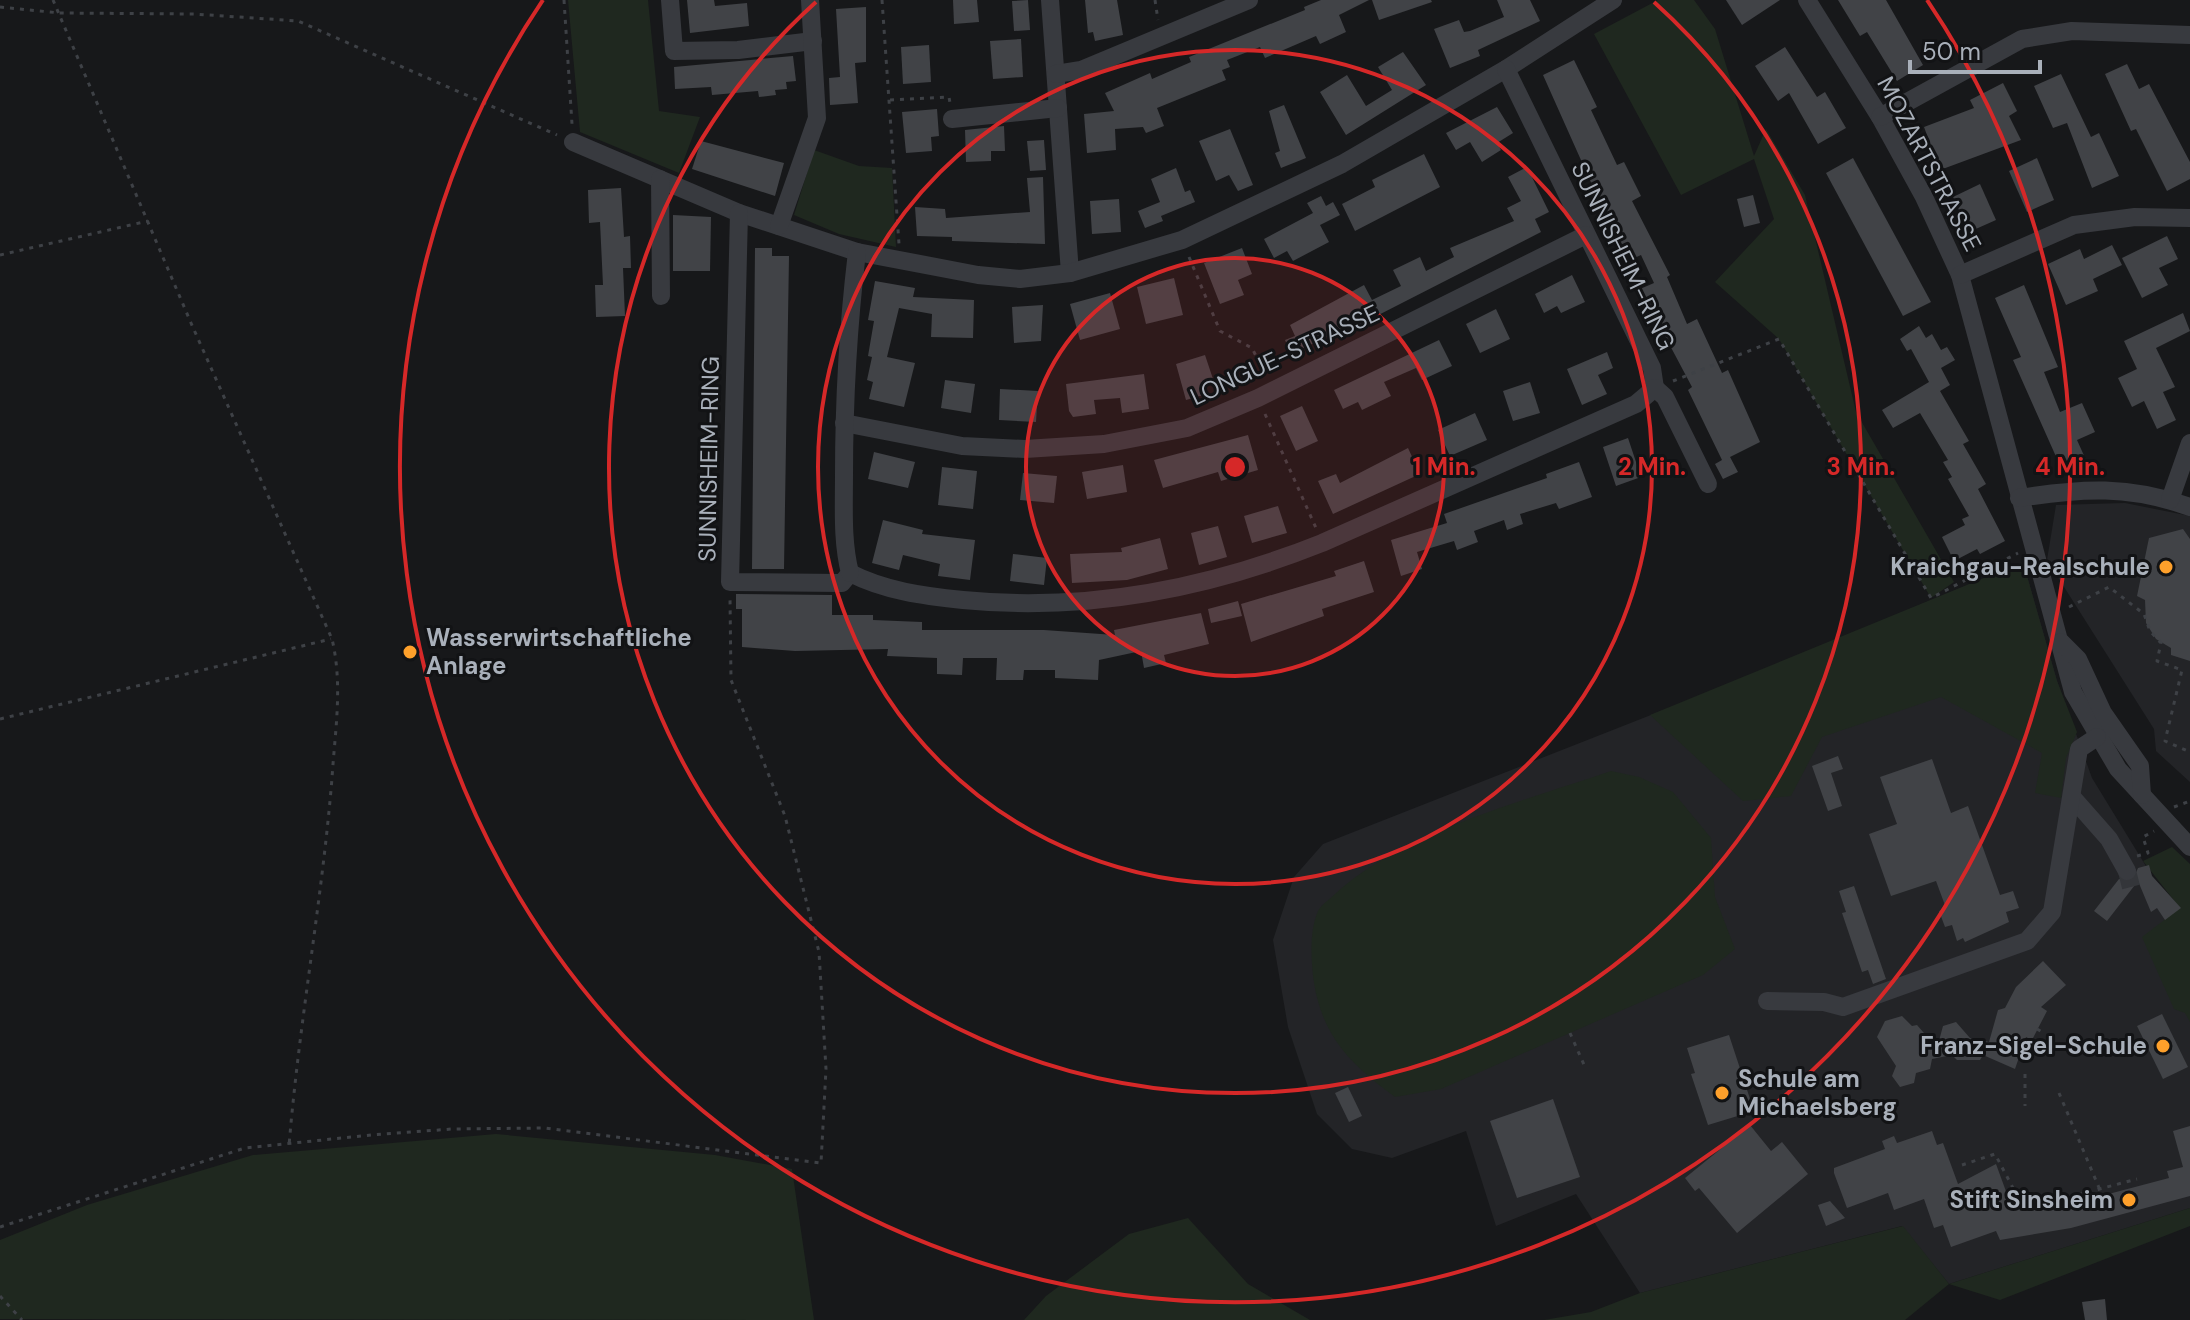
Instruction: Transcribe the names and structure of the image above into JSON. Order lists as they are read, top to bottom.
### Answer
{
  "streets": {
    "street": ["MOZARTSTRASSE", "SUNNISHEIM-RING", "LONGUE-STRASSE"]
  },
  "crossings": [
    ["SUNNISHEIM-RING", "LONGUE-STRASSE"]
  ],
  "places": [
    "Kraichgau-Realschule",
    "Wasserwirtschaftliche Anlage",
    "Franz-Sigel-Schule",
    "Schule am Michaelsberg",
    "Stift Sinsheim"
  ],
  "scale_bar": "50 m",
  "rings": [
    "1 Min.",
    "2 Min.",
    "3 Min.",
    "4 Min."
  ]
}
